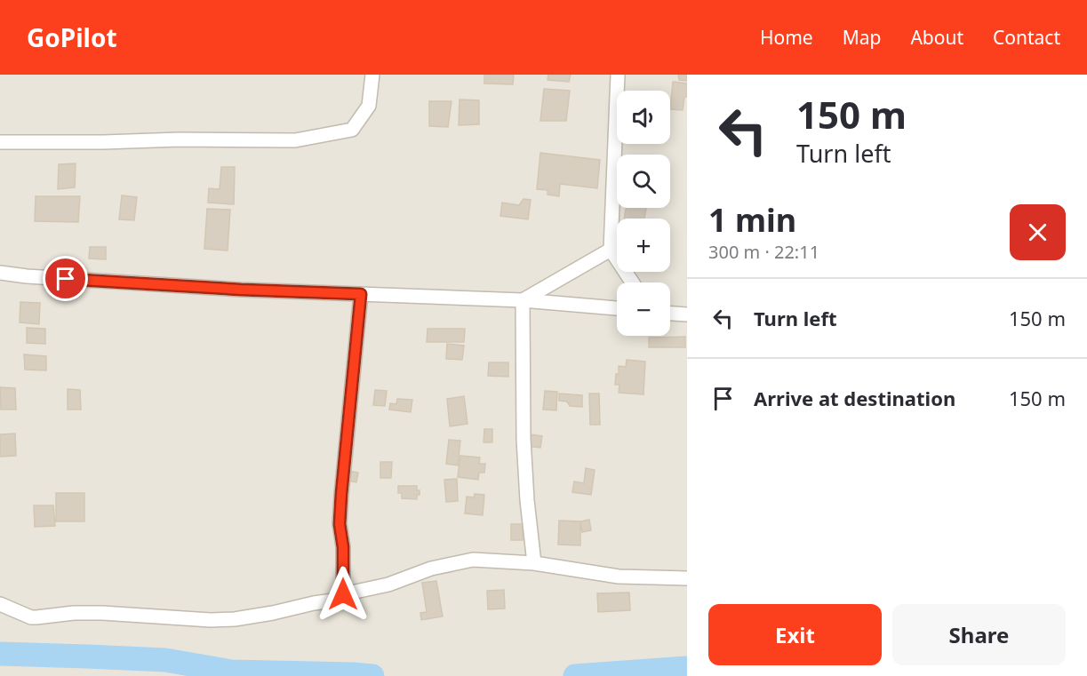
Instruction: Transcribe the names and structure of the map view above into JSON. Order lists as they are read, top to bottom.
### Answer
{
  "page": {
    "header": "GoPilot",
    "nav": [
      "Home",
      "Map",
      "About",
      "Contact"
    ],
    "turn": ["150 m", "Turn left"],
    "map_buttons": ["+", "−"],
    "heading": ["1 min", "300 m · 22:11"],
    "list": [
      {
        "name": "Turn left",
        "value": "150 m"
      },
      {
        "name": "Arrive at destination",
        "value": "150 m"
      }
    ],
    "buttons": ["Exit", "Share"]
  }
}
